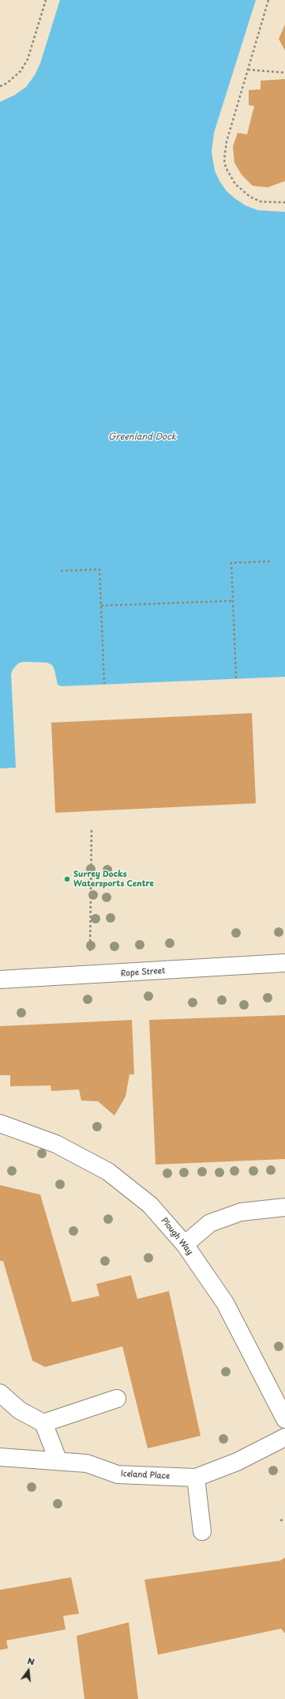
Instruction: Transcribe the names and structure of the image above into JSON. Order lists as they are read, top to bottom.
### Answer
{
  "streets": {
    "street": ["Rope Street", "Plough Way", "Iceland Place"]
  },
  "water": ["Greenland Dock"],
  "places": ["Surrey Docks Watersports Centre"],
  "north": "top"
}
